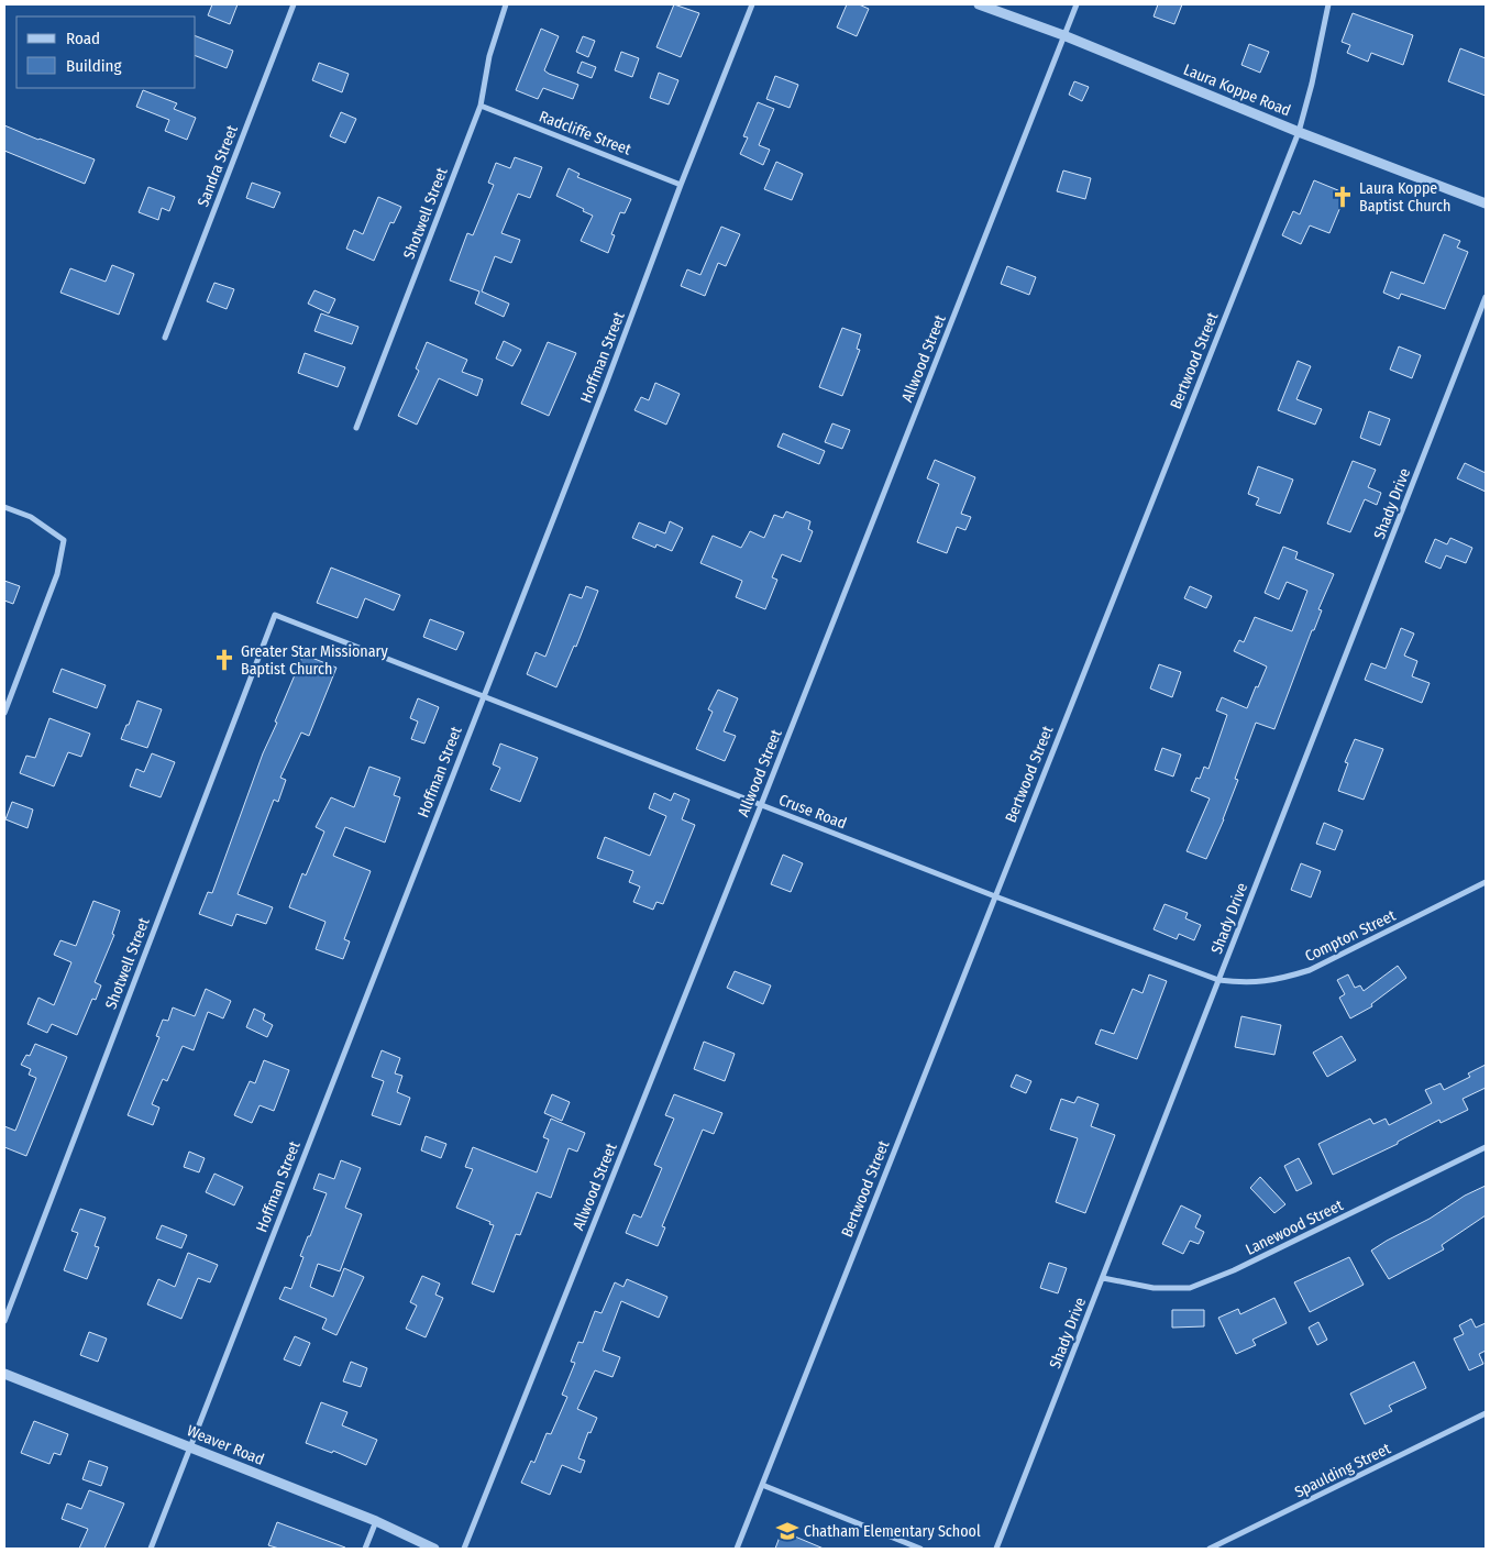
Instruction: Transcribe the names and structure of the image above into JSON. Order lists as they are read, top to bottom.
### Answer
{
  "streets": {
    "street": [
      "Laura Koppe Road",
      "Radcliffe Street",
      "Sandra Street",
      "Shotwell Street",
      "Hoffman Street",
      "Allwood Street",
      "Bertwood Street",
      "Shady Drive",
      "Cruse Road",
      "Compton Street",
      "Lanewood Street",
      "Weaver Road",
      "Spaulding Street"
    ]
  },
  "crossings": [
    ["Laura Koppe Road", "Allwood Street"],
    ["Laura Koppe Road", "Bertwood Street"],
    ["Radcliffe Street", "Shotwell Street"],
    ["Radcliffe Street", "Hoffman Street"],
    ["Shotwell Street", "Cruse Road"],
    ["Hoffman Street", "Cruse Road"],
    ["Hoffman Street", "Weaver Road"],
    ["Allwood Street", "Cruse Road"],
    ["Bertwood Street", "Cruse Road"],
    ["Shady Drive", "Cruse Road"],
    ["Shady Drive", "Compton Street"],
    ["Shady Drive", "Lanewood Street"],
    ["Cruse Road", "Compton Street"]
  ],
  "places": {
    "church": ["Laura Koppe Baptist Church", "Greater Star Missionary Baptist Church"],
    "school or university": ["Chatham Elementary School"]
  },
  "legend": ["Road", "Building"]
}
